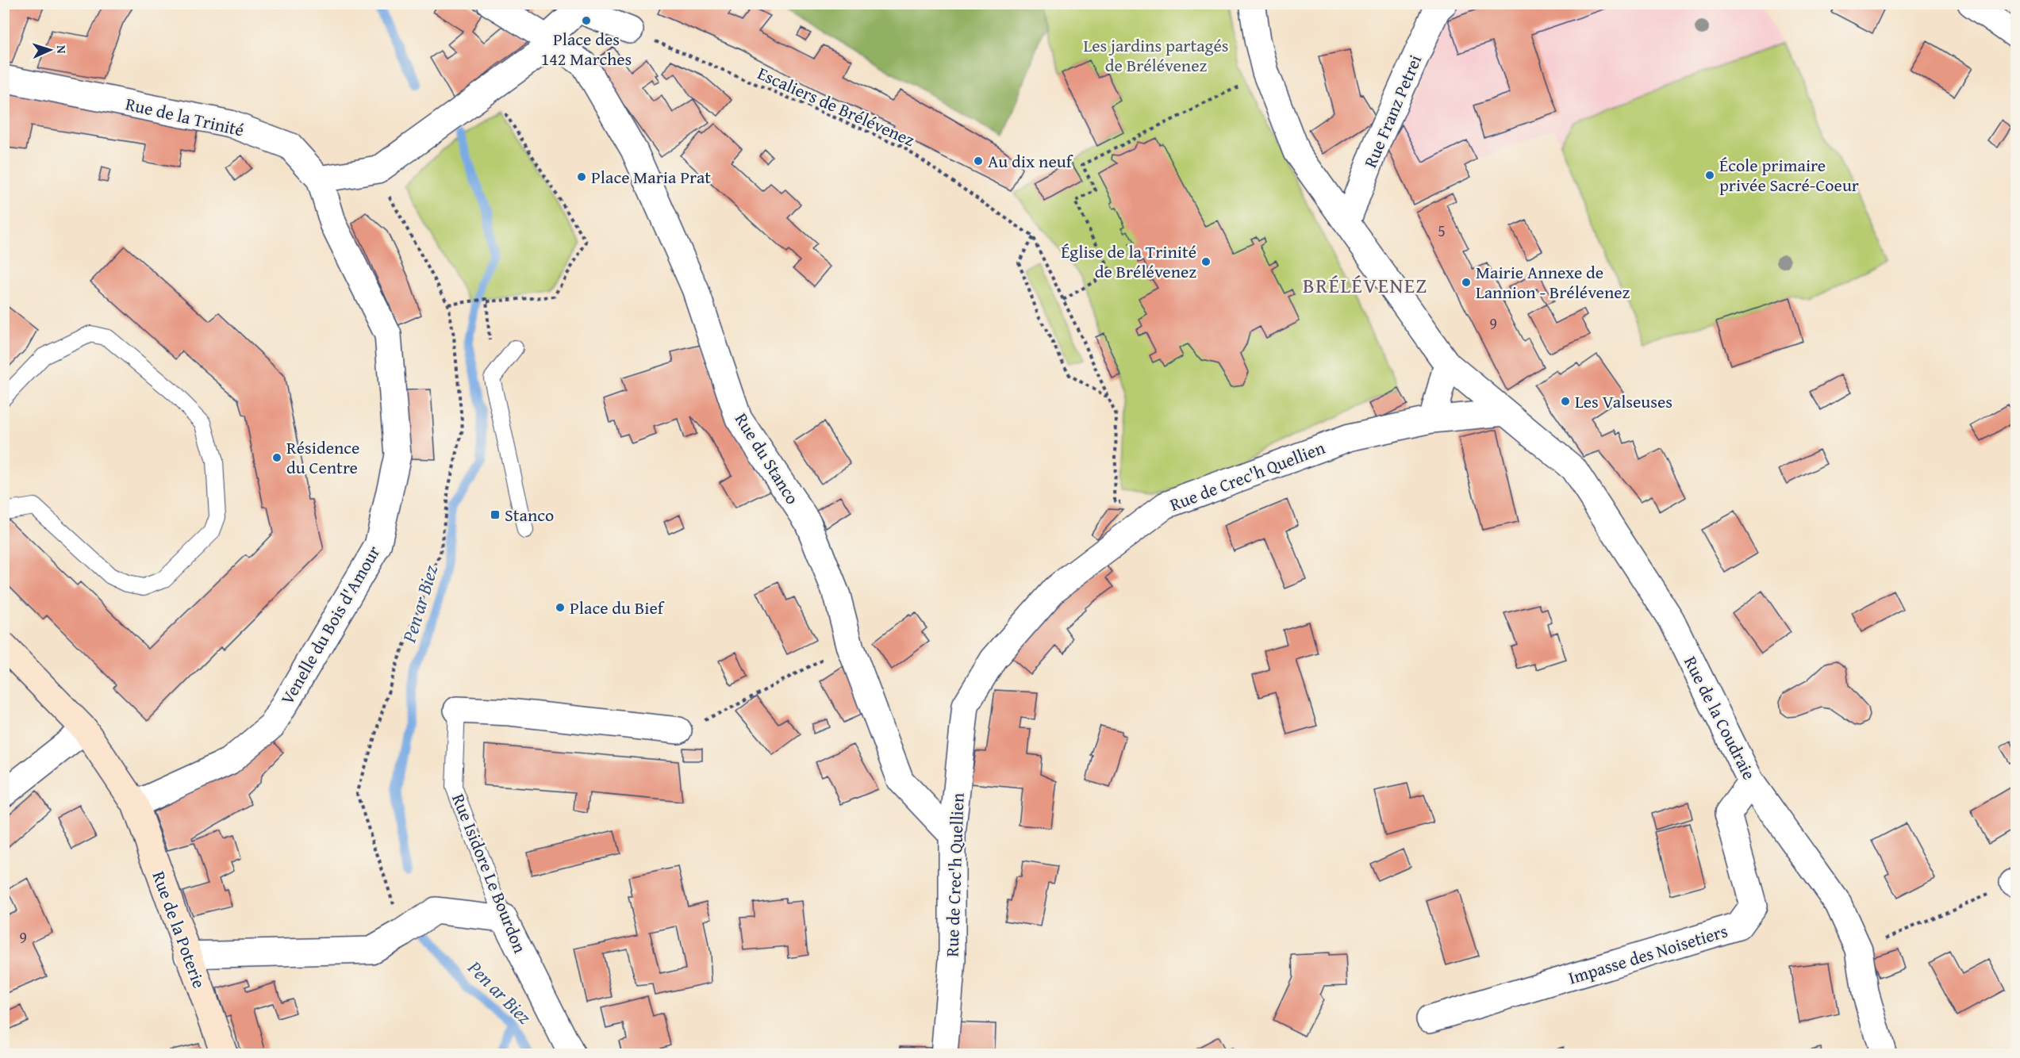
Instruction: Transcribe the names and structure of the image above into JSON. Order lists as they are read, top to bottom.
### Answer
{
  "streets": {
    "street": [
      "Rue Franz Petrei",
      "Rue de la Trinité",
      "Rue du Stanco",
      "Rue de Crec'h Quellien",
      "Venelle du Bois d'Amour",
      "Rue de la Coudraie",
      "Rue Isidore Le Bourdon",
      "Rue de la Poterie",
      "Impasse des Noisetiers"
    ],
    "path": ["Escaliers de Brélévenez"]
  },
  "crossings": [
    ["Rue Franz Petrei", "Rue de la Coudraie"],
    ["Rue de la Trinité", "Venelle du Bois d'Amour"],
    ["Rue du Stanco", "Rue de Crec'h Quellien"],
    ["Rue de Crec'h Quellien", "Rue de la Coudraie"],
    ["Venelle du Bois d'Amour", "Rue de la Poterie"],
    ["Rue de la Coudraie", "Impasse des Noisetiers"]
  ],
  "districts": ["BRÉLÉVENEZ"],
  "water": ["Pen ar Biez"],
  "parks": ["Les jardins partagés de Brélévenez"],
  "places": {
    "other": [
      "Place des 142 Marches",
      "Au dix neuf",
      "École primaire privée Sacré-Coeur",
      "Place Maria Prat",
      "Église de la Trinité de Brélévenez",
      "Mairie Annexe de Lannion - Brélévenez",
      "Les Valseuses",
      "Résidence du Centre",
      "Place du Bief"
    ],
    "transit": ["Stanco"]
  },
  "house_numbers": ["5", "9", "9"],
  "north": "right"
}
